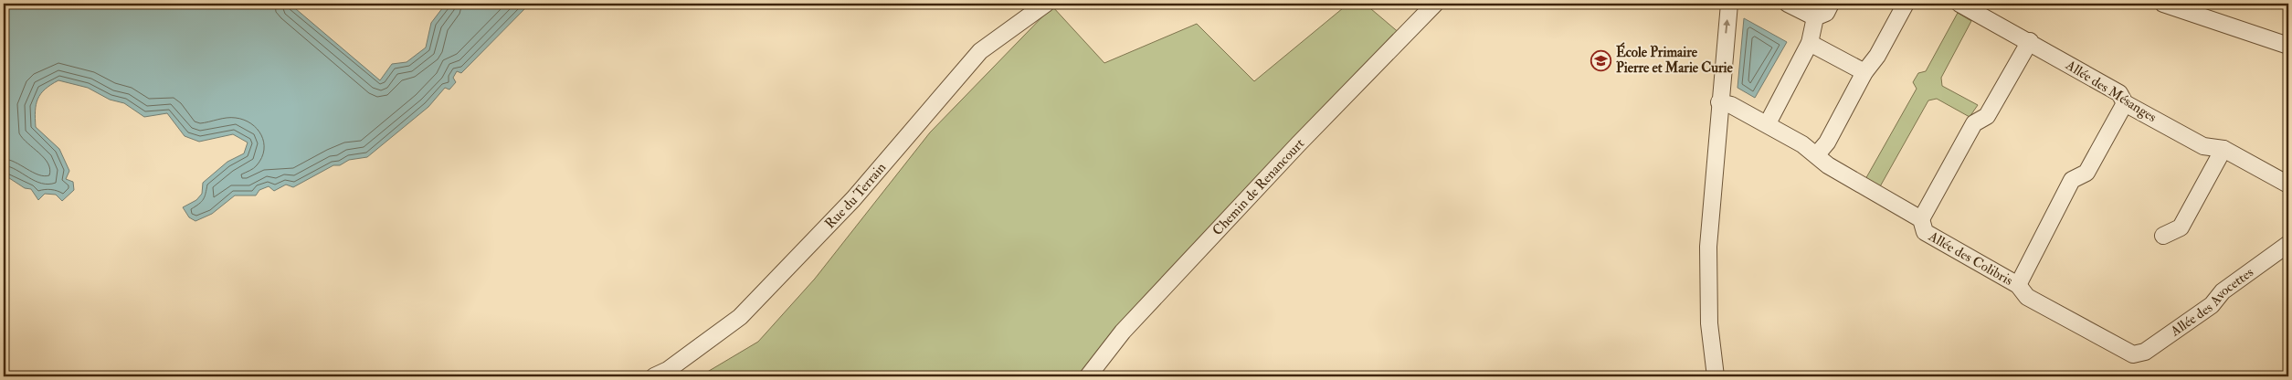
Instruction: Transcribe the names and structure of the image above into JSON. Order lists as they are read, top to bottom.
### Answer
{
  "streets": {
    "street": [
      "Allée des Mésanges",
      "Chemin de Renancourt",
      "Rue du Terrain",
      "Allée des Colibris",
      "Allée des Avocettes"
    ]
  },
  "crossings": [
    ["Allée des Colibris", "Allée des Avocettes"]
  ],
  "places": {
    "school or university": ["École Primaire Pierre et Marie Curie"]
  }
}
